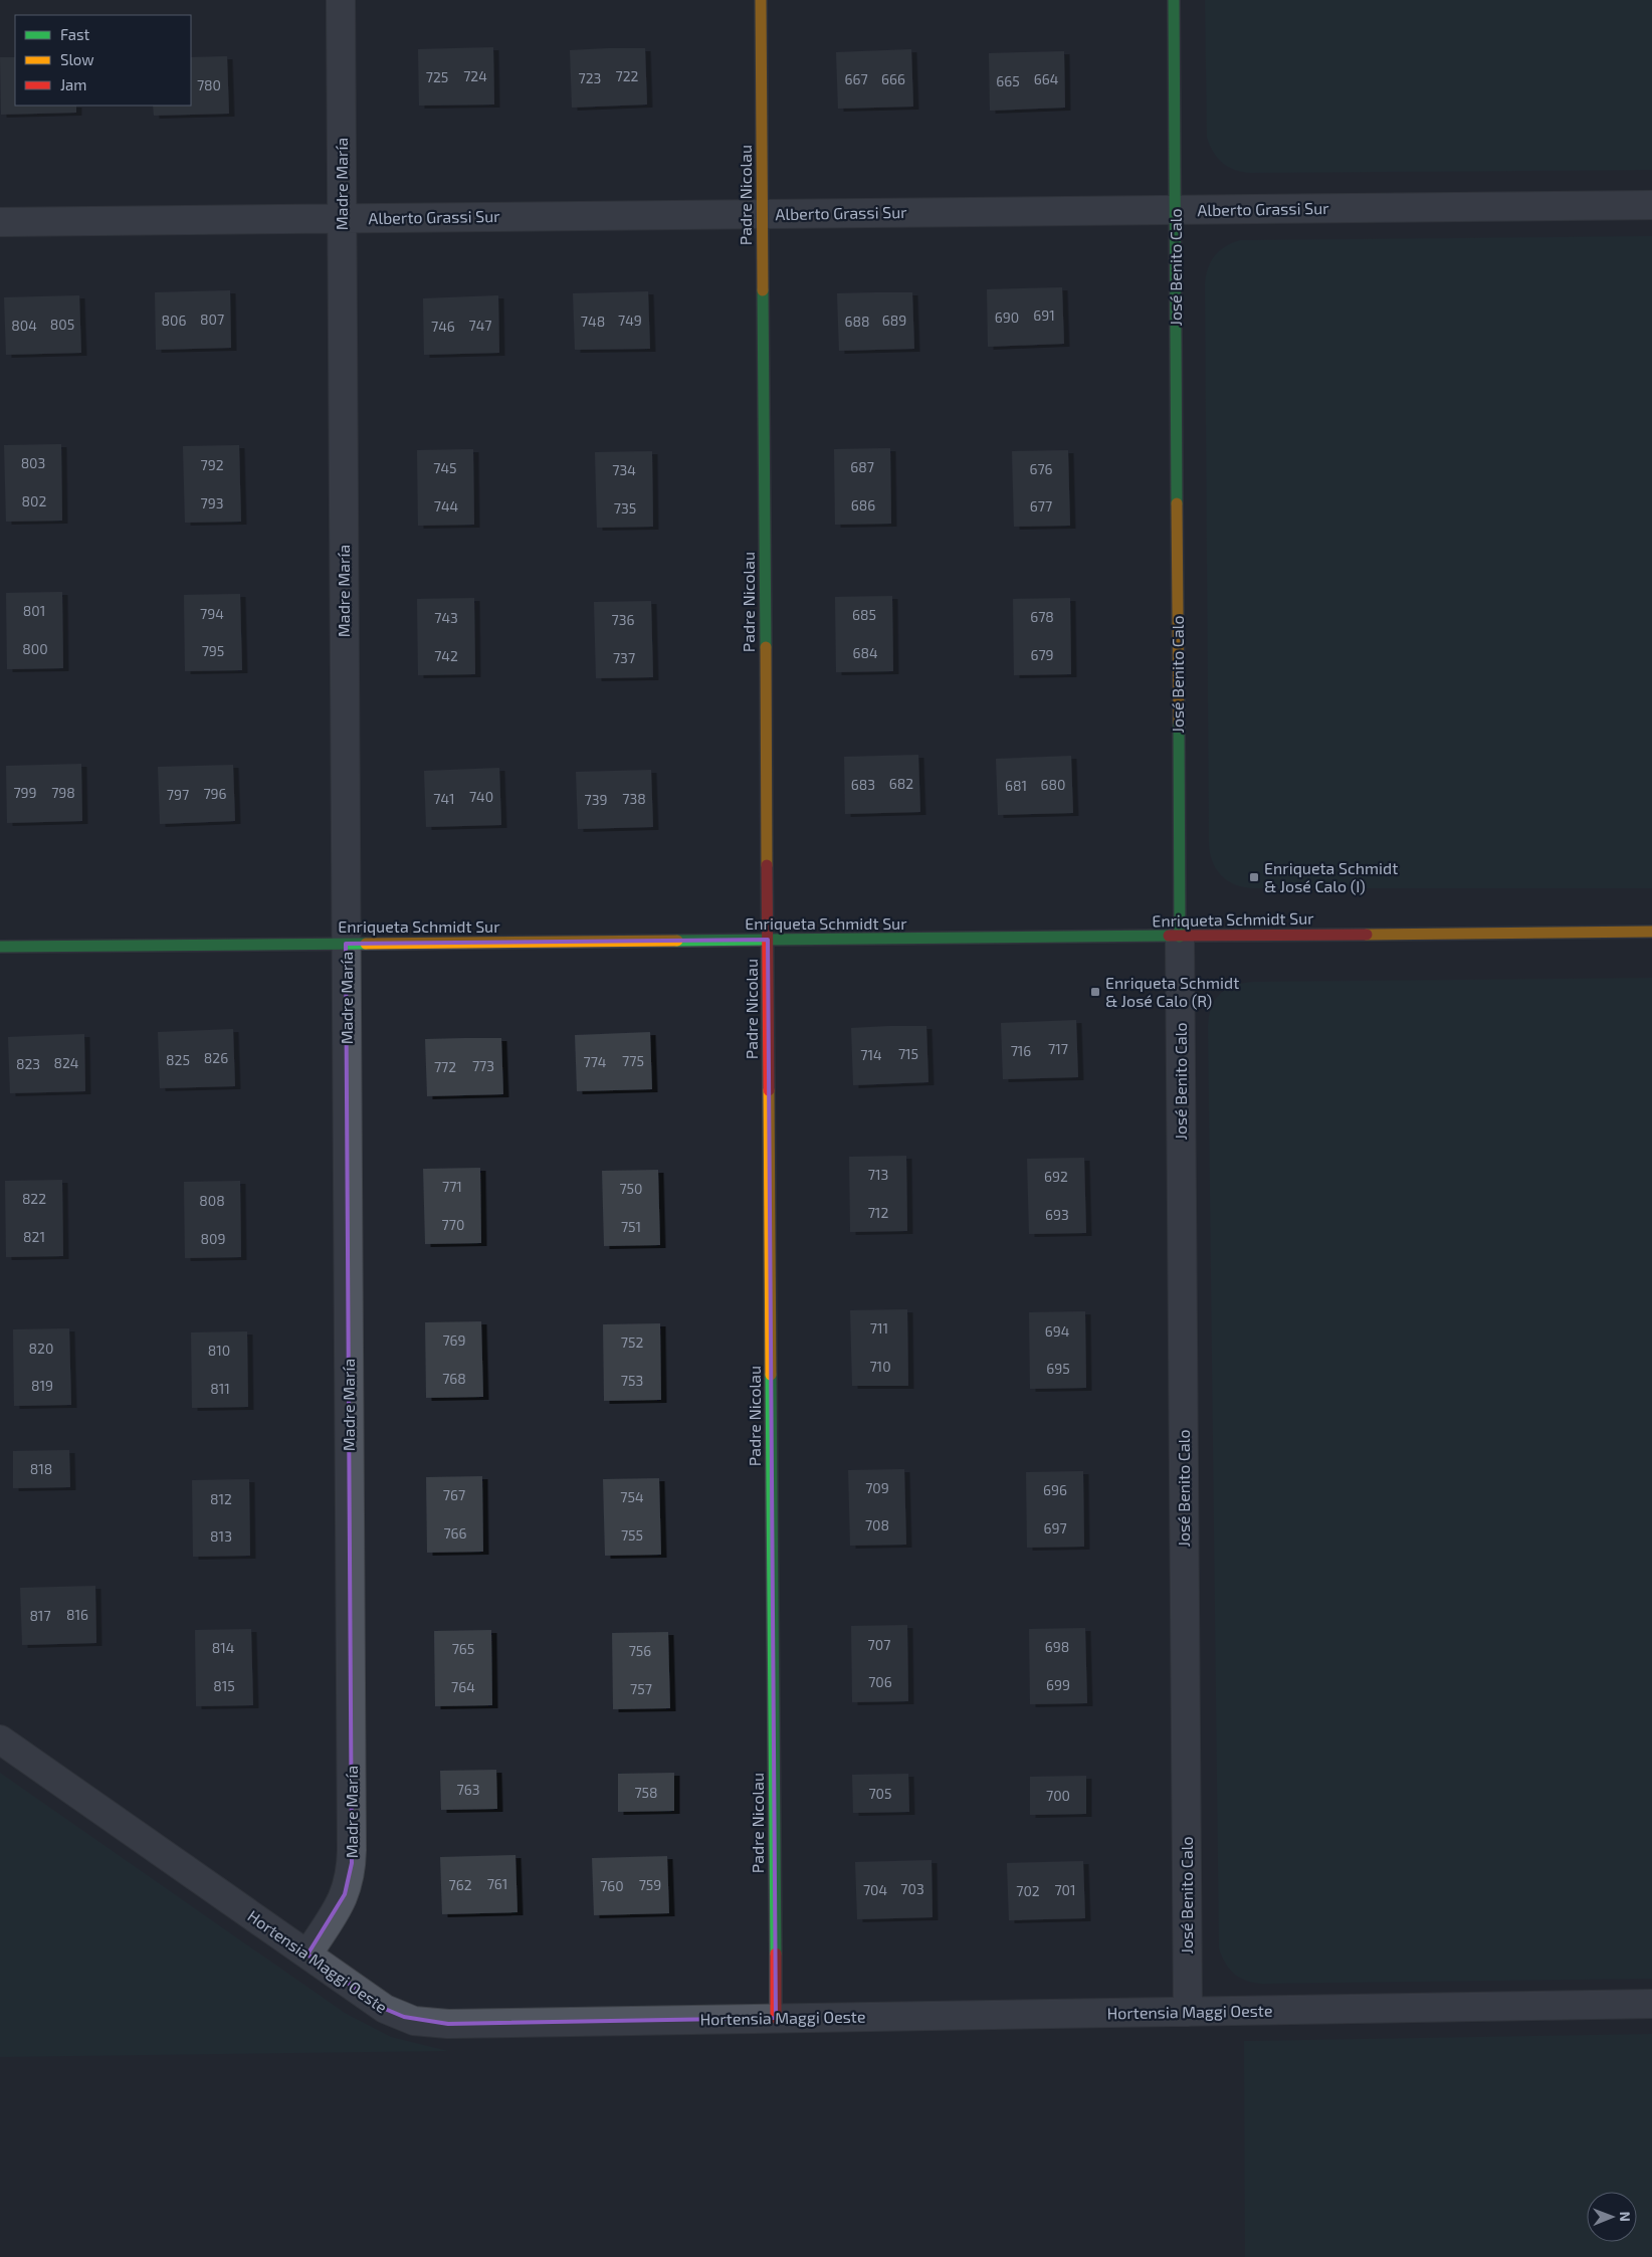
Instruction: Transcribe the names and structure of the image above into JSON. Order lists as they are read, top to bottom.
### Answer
{
  "streets": {
    "street": [
      "Madre María",
      "Padre Nicolau",
      "Alberto Grassi Sur",
      "José Benito Calo",
      "Enriqueta Schmidt Sur",
      "Hortensia Maggi Oeste"
    ]
  },
  "crossings": [
    ["Madre María", "Alberto Grassi Sur"],
    ["Madre María", "Enriqueta Schmidt Sur"],
    ["Madre María", "Hortensia Maggi Oeste"],
    ["Padre Nicolau", "Alberto Grassi Sur"],
    ["Padre Nicolau", "Enriqueta Schmidt Sur"],
    ["Padre Nicolau", "Hortensia Maggi Oeste"],
    ["Alberto Grassi Sur", "José Benito Calo"],
    ["José Benito Calo", "Enriqueta Schmidt Sur"],
    ["José Benito Calo", "Hortensia Maggi Oeste"]
  ],
  "places": {
    "transit": ["Enriqueta Schmidt & José Calo (I)", "Enriqueta Schmidt & José Calo (R)"]
  },
  "house_numbers": [
    "724",
    "722",
    "725",
    "723",
    "667",
    "666",
    "664",
    "665",
    "780",
    "691",
    "690",
    "807",
    "806",
    "749",
    "689",
    "748",
    "688",
    "805",
    "804",
    "747",
    "746",
    "803",
    "792",
    "687",
    "745",
    "676",
    "734",
    "802",
    "793",
    "686",
    "744",
    "677",
    "735",
    "801",
    "794",
    "685",
    "678",
    "743",
    "736",
    "800",
    "795",
    "684",
    "679",
    "742",
    "737",
    "682",
    "683",
    "680",
    "681",
    "799",
    "798",
    "796",
    "797",
    "740",
    "741",
    "738",
    "739",
    "717",
    "716",
    "715",
    "714",
    "826",
    "825",
    "775",
    "774",
    "824",
    "823",
    "773",
    "772",
    "713",
    "692",
    "771",
    "750",
    "822",
    "808",
    "712",
    "693",
    "770",
    "751",
    "821",
    "809",
    "711",
    "694",
    "769",
    "752",
    "820",
    "810",
    "710",
    "695",
    "768",
    "753",
    "819",
    "811",
    "818",
    "709",
    "696",
    "767",
    "754",
    "812",
    "708",
    "697",
    "766",
    "755",
    "813",
    "816",
    "817",
    "707",
    "698",
    "814",
    "765",
    "756",
    "706",
    "699",
    "815",
    "764",
    "757",
    "763",
    "758",
    "705",
    "700",
    "761",
    "762",
    "759",
    "760",
    "703",
    "704",
    "701",
    "702"
  ],
  "legend": ["Fast", "Slow", "Jam"],
  "north": "right"
}
